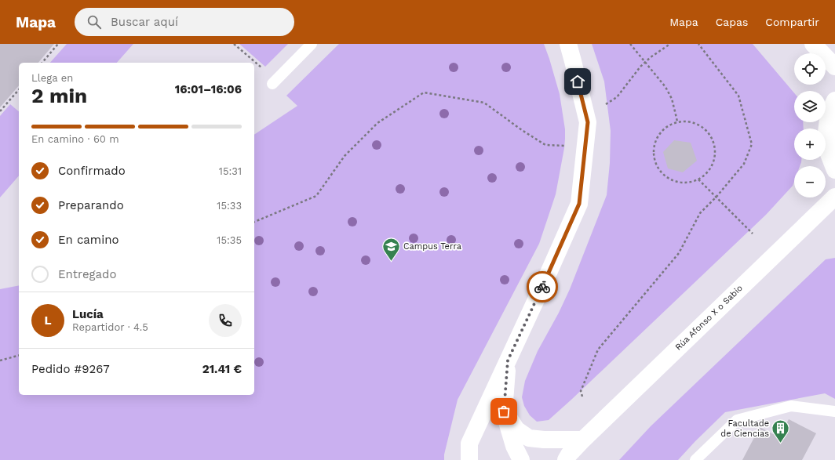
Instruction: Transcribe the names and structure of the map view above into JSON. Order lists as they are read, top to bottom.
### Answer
{
  "streets": {
    "main road": ["Rúa Afonso X o Sabio"]
  },
  "places": {
    "school or university": ["Campus Terra"],
    "building": ["Facultade de Ciencias"]
  },
  "page": {
    "header": "Mapa",
    "search": "Buscar aquí",
    "nav": ["Mapa", "Capas", "Compartir"],
    "map_buttons": ["+", "−"],
    "heading": ["2 min", "Llega en", "16:01–16:06"],
    "panel": [
      "Lucía",
      "Repartidor · 4.5",
      "Pedido #9267",
      "21.41 €"
    ],
    "bar": "En camino · 60 m",
    "list": [
      ["Confirmado", "15:31"],
      ["Preparando", "15:33"],
      ["En camino", "15:35"],
      "Entregado"
    ],
    "round": "L"
  }
}
